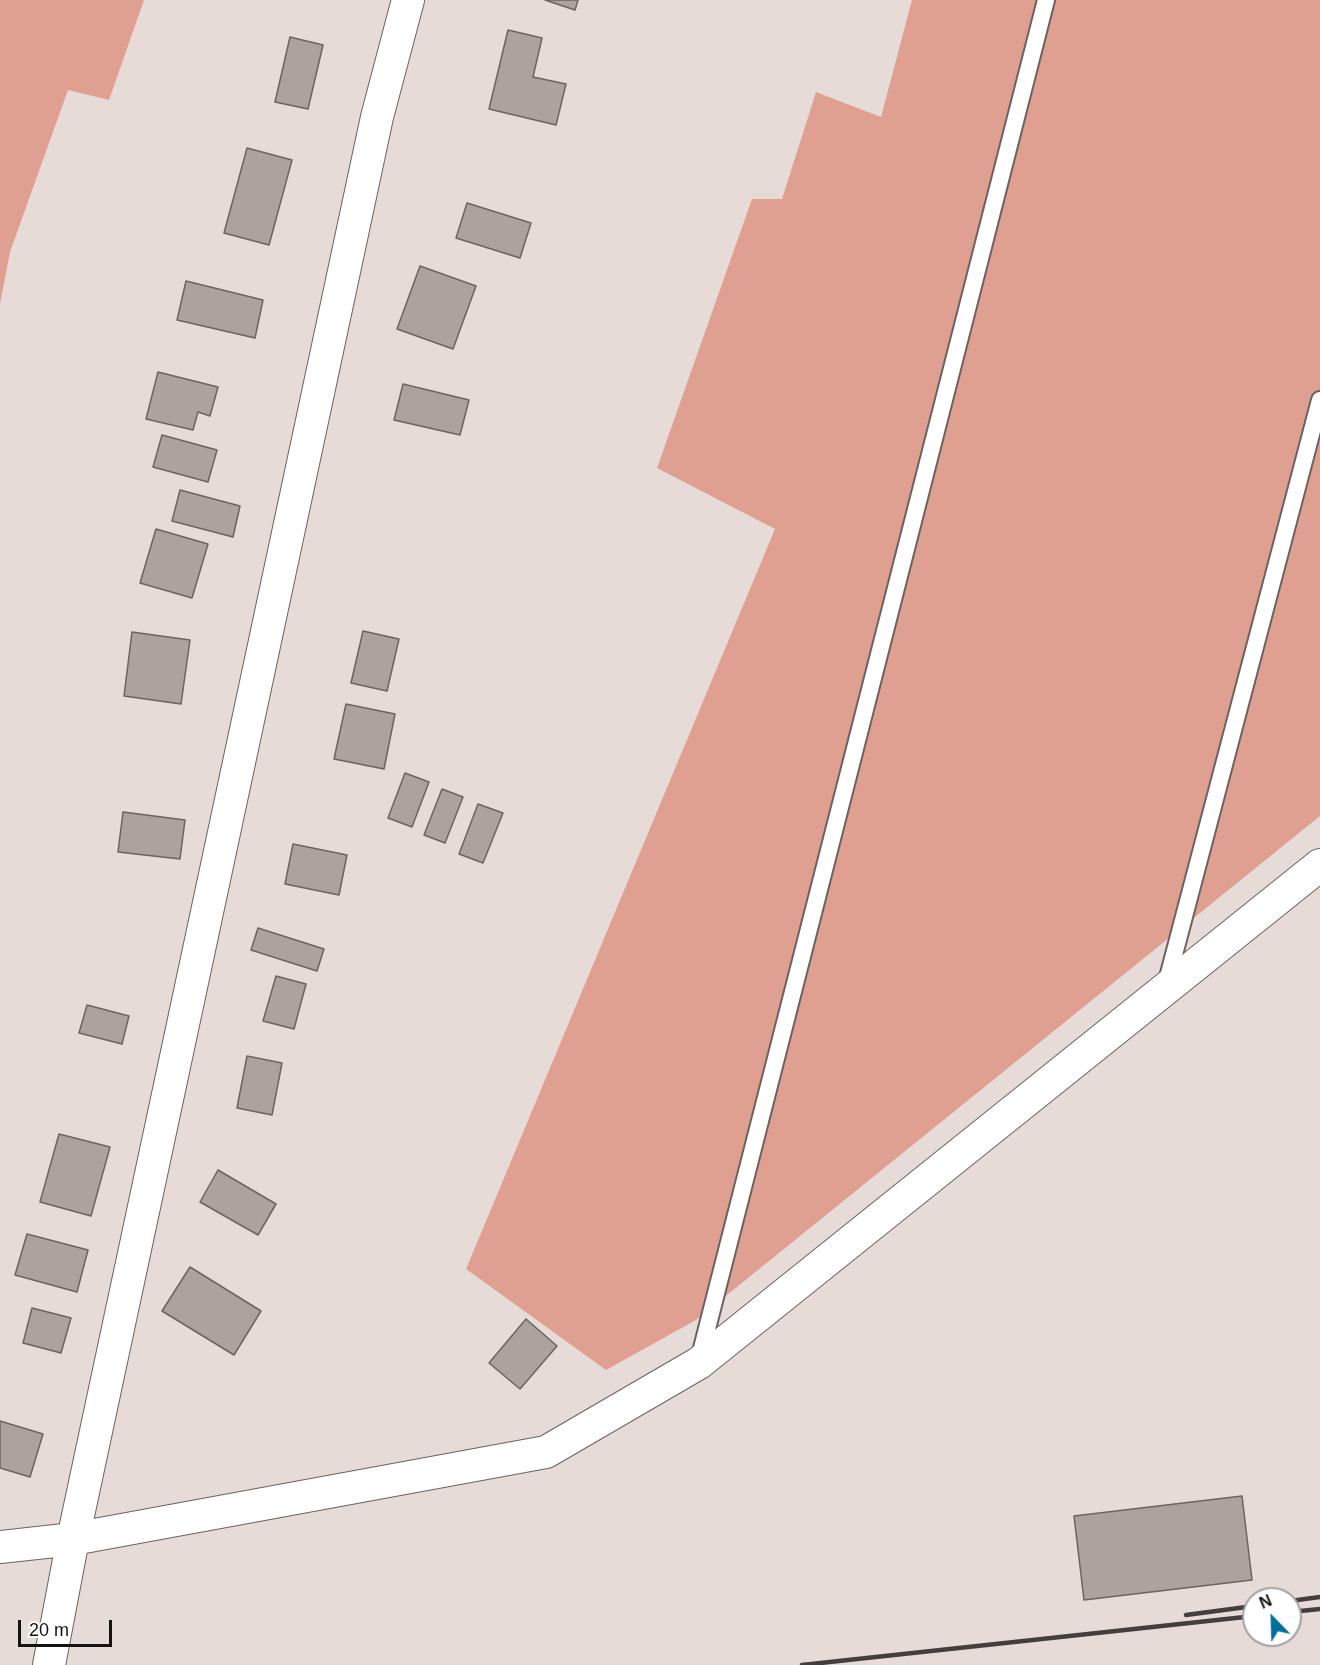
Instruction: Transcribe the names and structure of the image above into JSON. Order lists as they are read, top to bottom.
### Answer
{
  "scale_bar": "20 m",
  "north": "top left"
}
